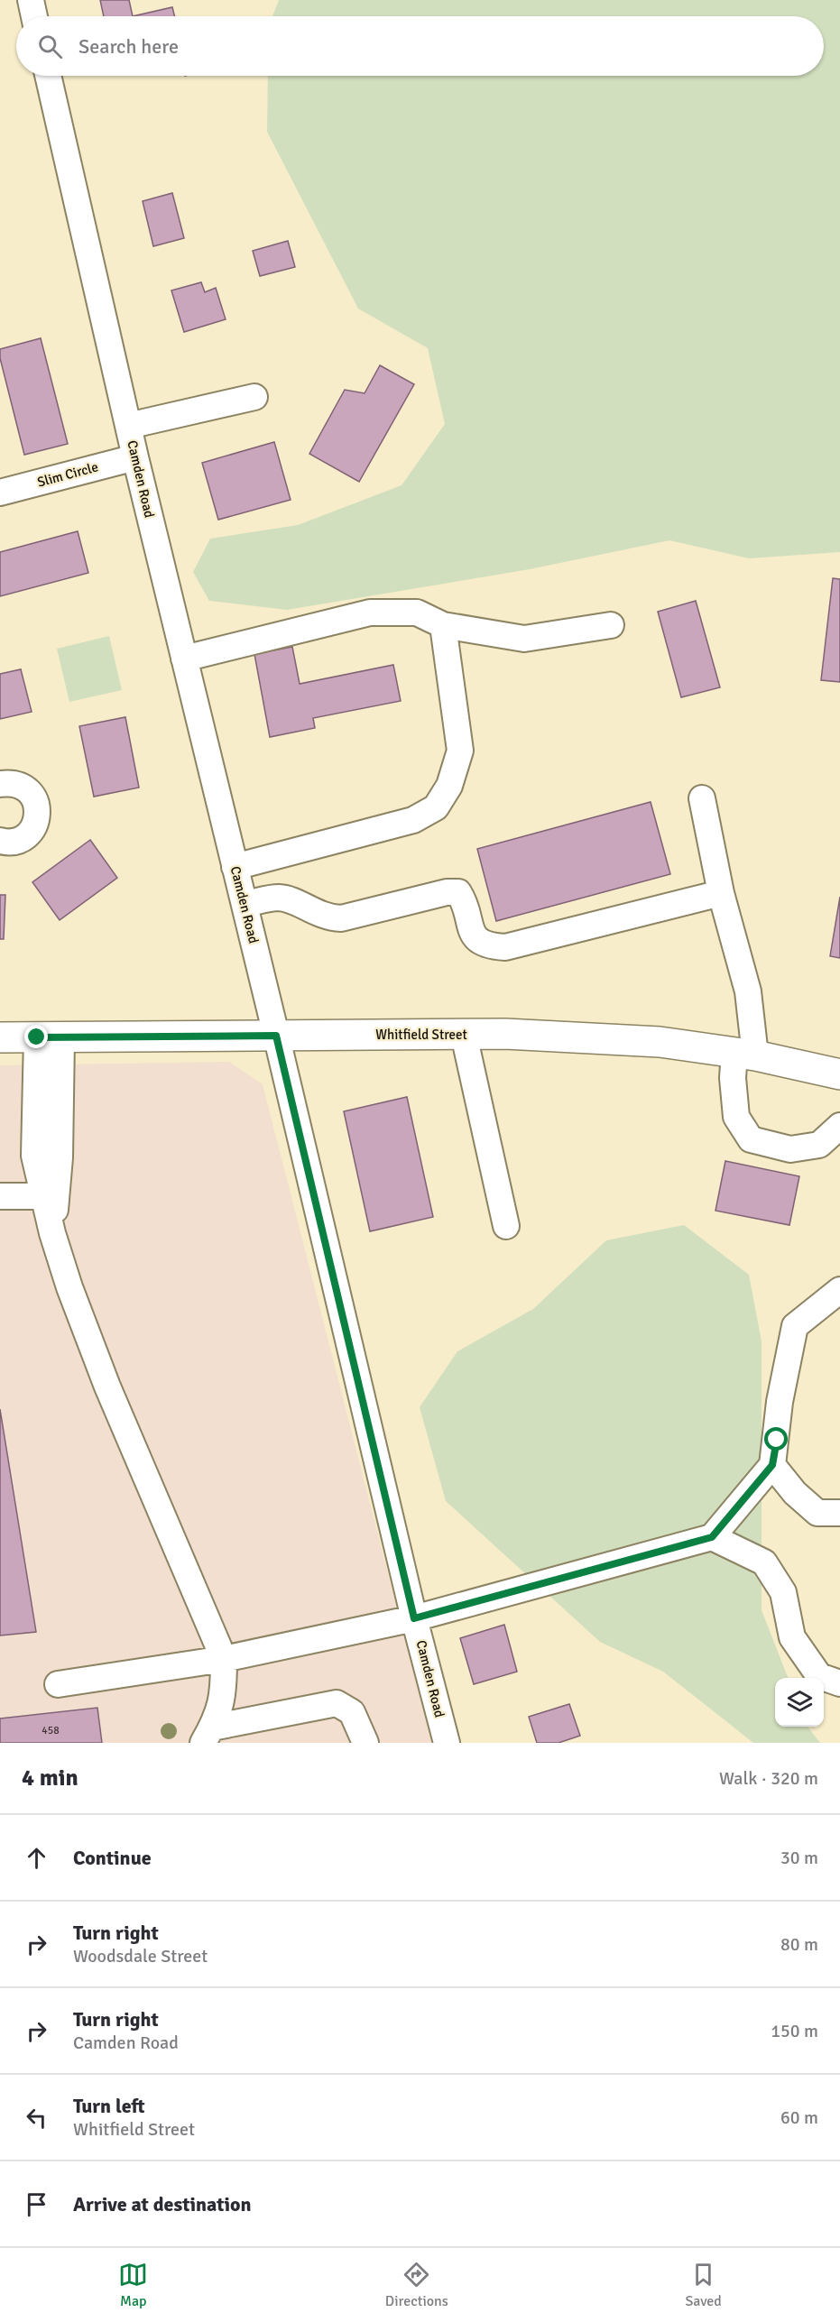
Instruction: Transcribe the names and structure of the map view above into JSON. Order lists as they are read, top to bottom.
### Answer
{
  "streets": {
    "main road": ["Whitfield Street"],
    "street": ["Slim Circle", "Camden Road"]
  },
  "crossings": [
    ["Slim Circle", "Camden Road"],
    ["Camden Road", "Whitfield Street"]
  ],
  "house_numbers": ["458"],
  "page": {
    "search": "Search here",
    "heading": ["4 min", "Walk · 320 m"],
    "list": [
      ["Continue", "30 m"],
      ["Turn right", "Woodsdale Street", "80 m"],
      ["Turn right", "Camden Road", "150 m"],
      ["Turn left", "Whitfield Street", "60 m"],
      "Arrive at destination"
    ],
    "nav": ["Map", "Directions", "Saved"]
  }
}
